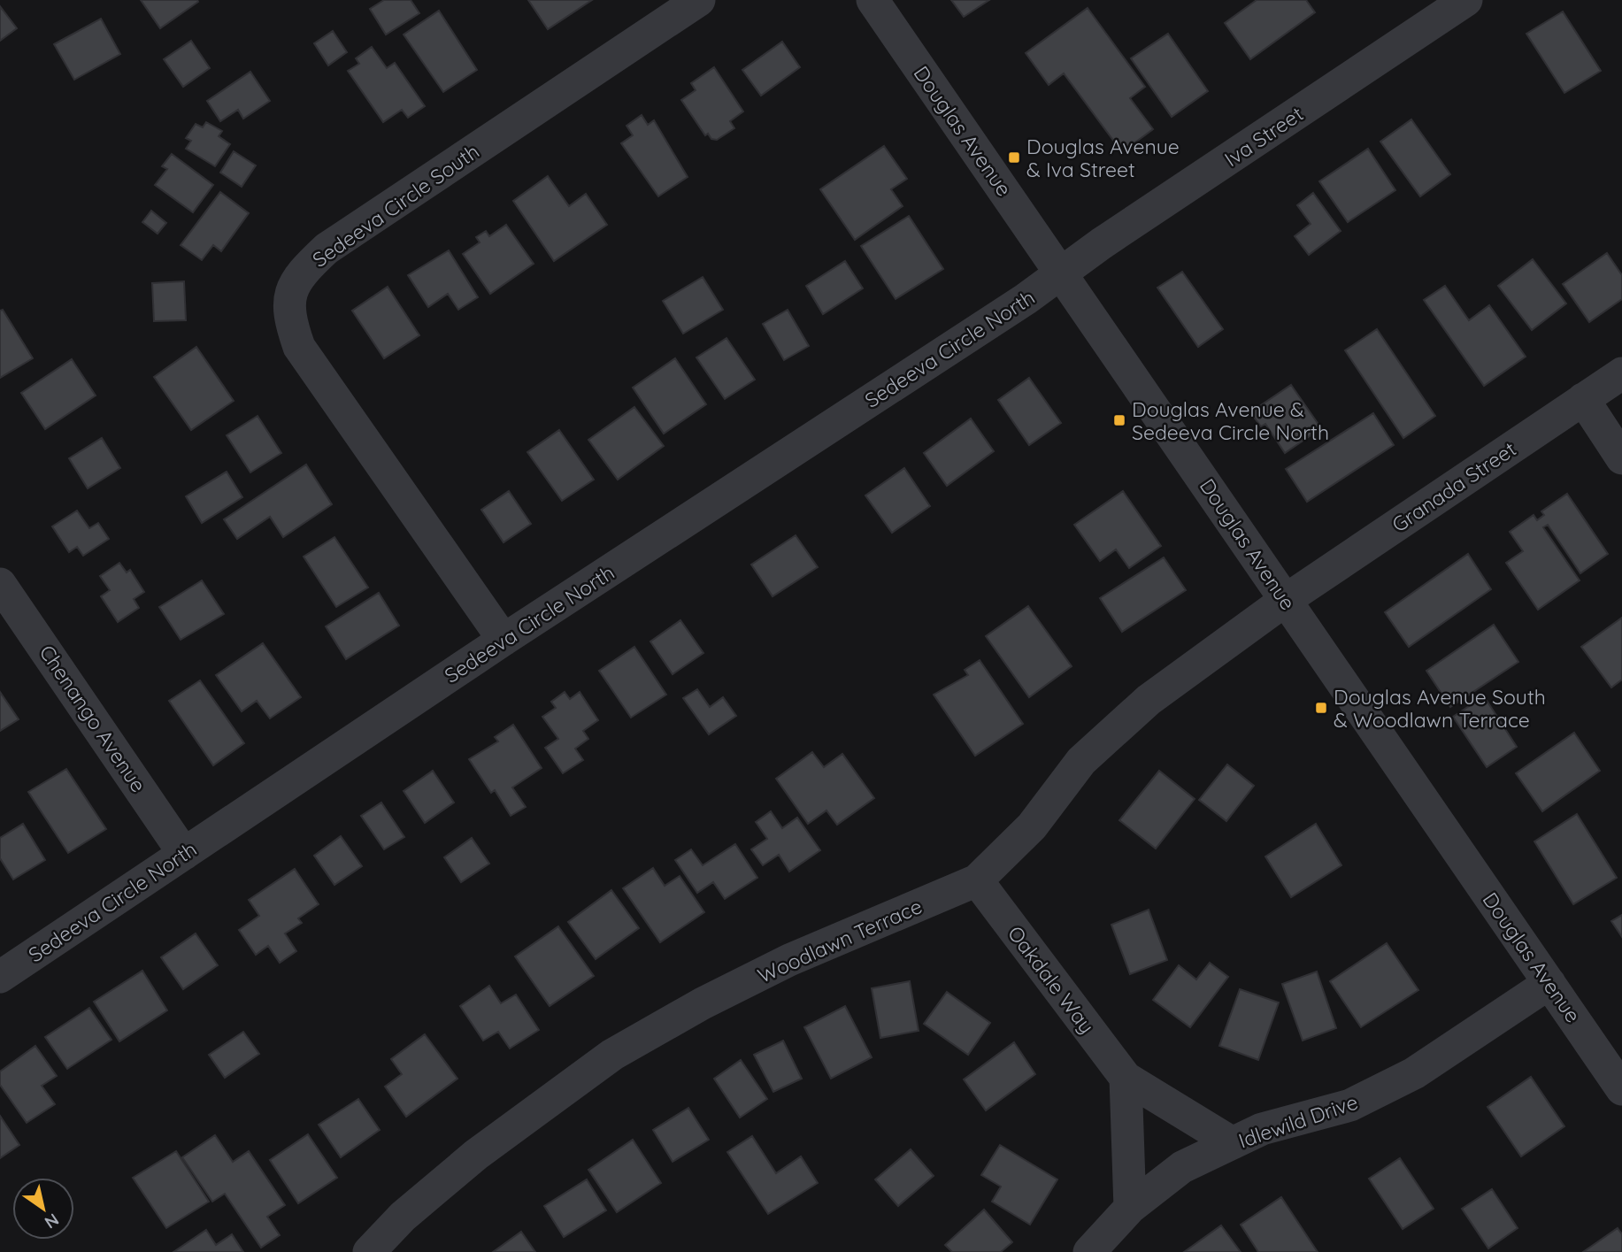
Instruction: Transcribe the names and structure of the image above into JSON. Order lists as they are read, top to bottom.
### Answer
{
  "streets": {
    "street": [
      "Douglas Avenue",
      "Iva Street",
      "Sedeeva Circle South",
      "Sedeeva Circle North",
      "Granada Street",
      "Chenango Avenue",
      "Woodlawn Terrace",
      "Oakdale Way",
      "Idlewild Drive"
    ]
  },
  "crossings": [
    ["Douglas Avenue", "Iva Street"],
    ["Douglas Avenue", "Sedeeva Circle North"],
    ["Douglas Avenue", "Granada Street"],
    ["Douglas Avenue", "Woodlawn Terrace"],
    ["Douglas Avenue", "Idlewild Drive"],
    ["Iva Street", "Sedeeva Circle North"],
    ["Sedeeva Circle South", "Sedeeva Circle North"],
    ["Sedeeva Circle North", "Chenango Avenue"],
    ["Granada Street", "Woodlawn Terrace"],
    ["Woodlawn Terrace", "Oakdale Way"],
    ["Oakdale Way", "Idlewild Drive"]
  ],
  "places": {
    "transit": ["Douglas Avenue & Iva Street", "Douglas Avenue & Sedeeva Circle North", "Douglas Avenue South & Woodlawn Terrace"]
  },
  "north": "bottom right"
}
